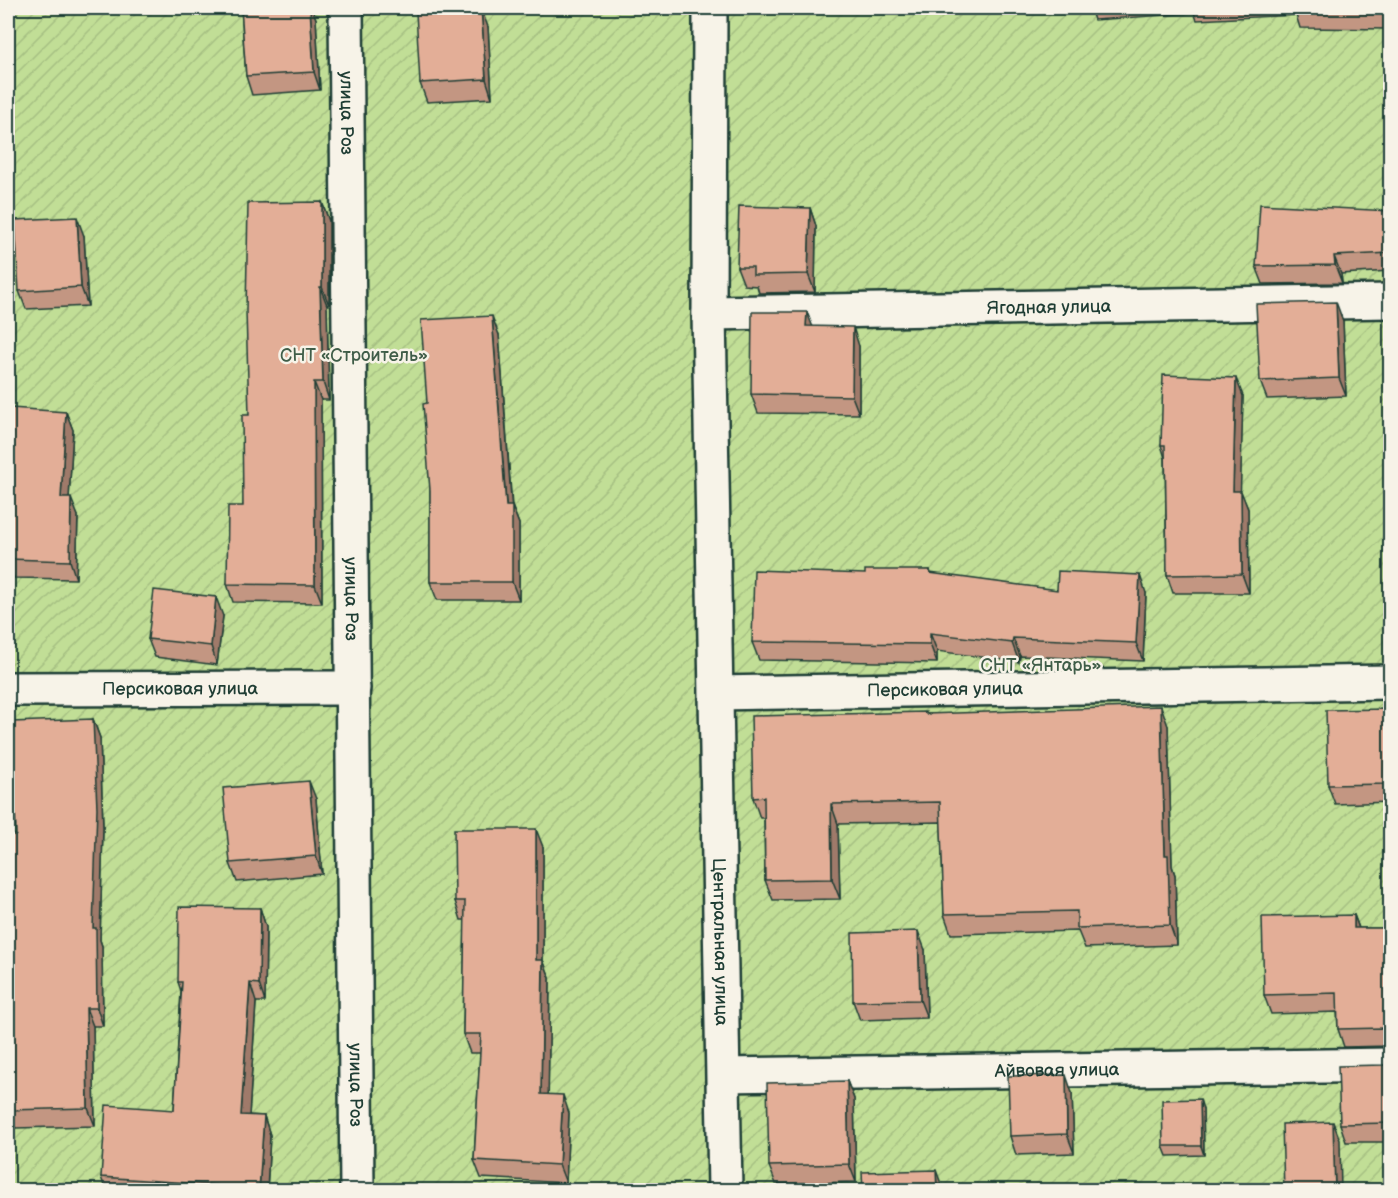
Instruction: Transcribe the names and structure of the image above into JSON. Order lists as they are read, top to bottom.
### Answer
{
  "streets": {
    "street": [
      "улица Роз",
      "Ягодная улица",
      "Персиковая улица",
      "Центральная улица",
      "Айвовая улица"
    ]
  },
  "crossings": [
    ["улица Роз", "Персиковая улица"],
    ["Ягодная улица", "Центральная улица"],
    ["Персиковая улица", "Центральная улица"],
    ["Центральная улица", "Айвовая улица"]
  ],
  "parks": ["СНТ «Строитель»", "СНТ «Янтарь»"]
}
